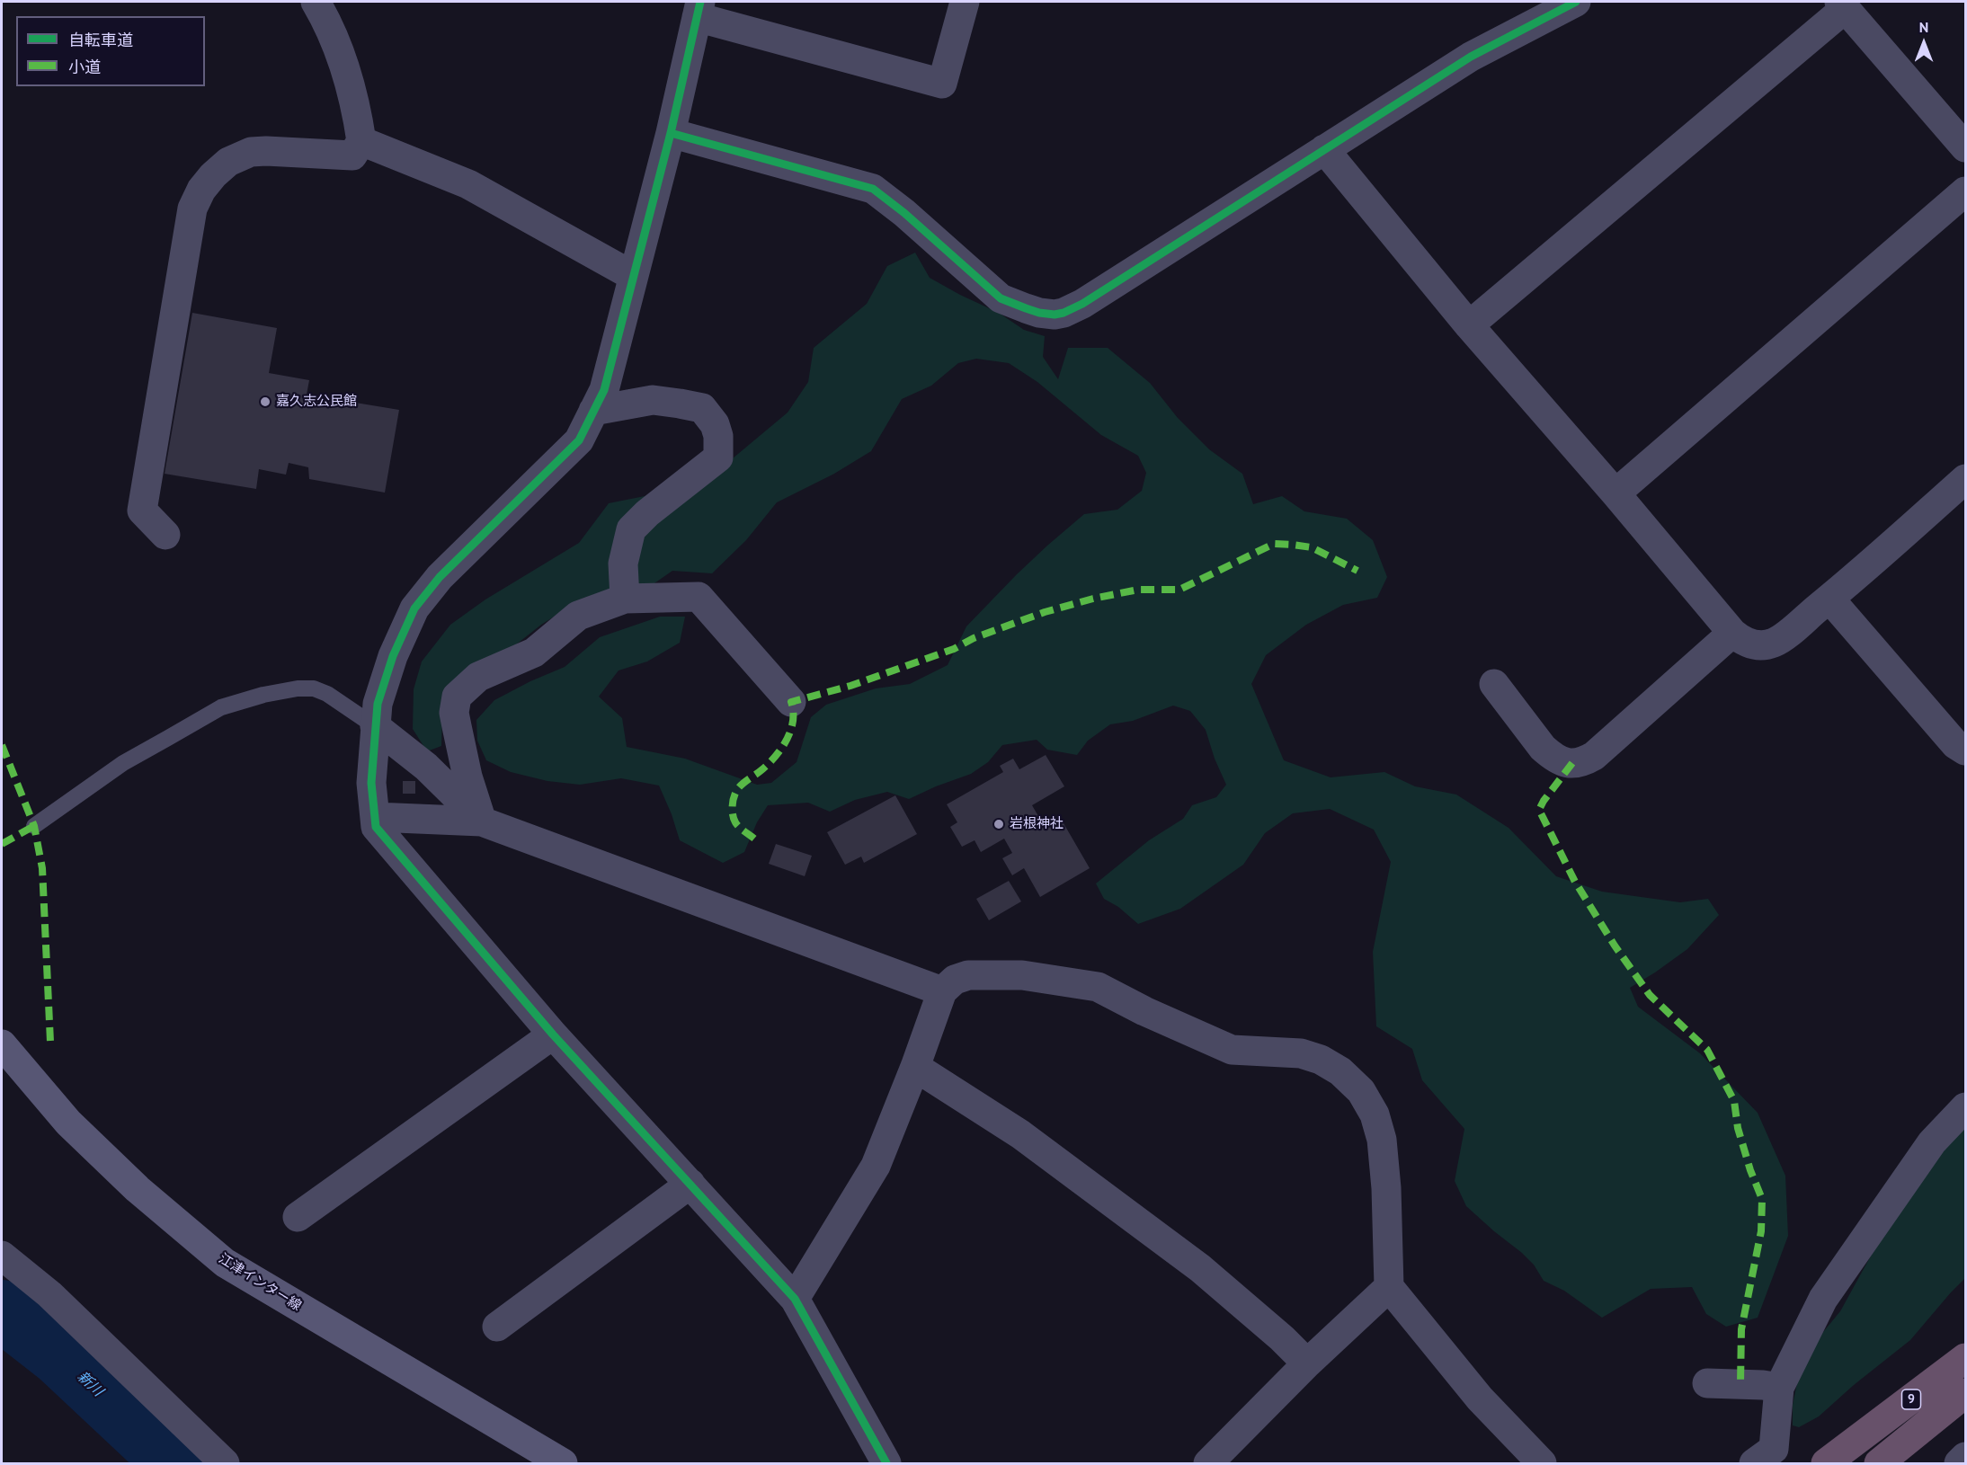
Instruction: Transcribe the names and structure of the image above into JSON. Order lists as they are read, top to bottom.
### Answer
{
  "streets": {
    "highway": ["9"],
    "main road": ["江津インター線"]
  },
  "water": ["新川"],
  "places": ["嘉久志公民館", "岩根神社"],
  "legend": ["自転車道", "小道"],
  "north": "top"
}
